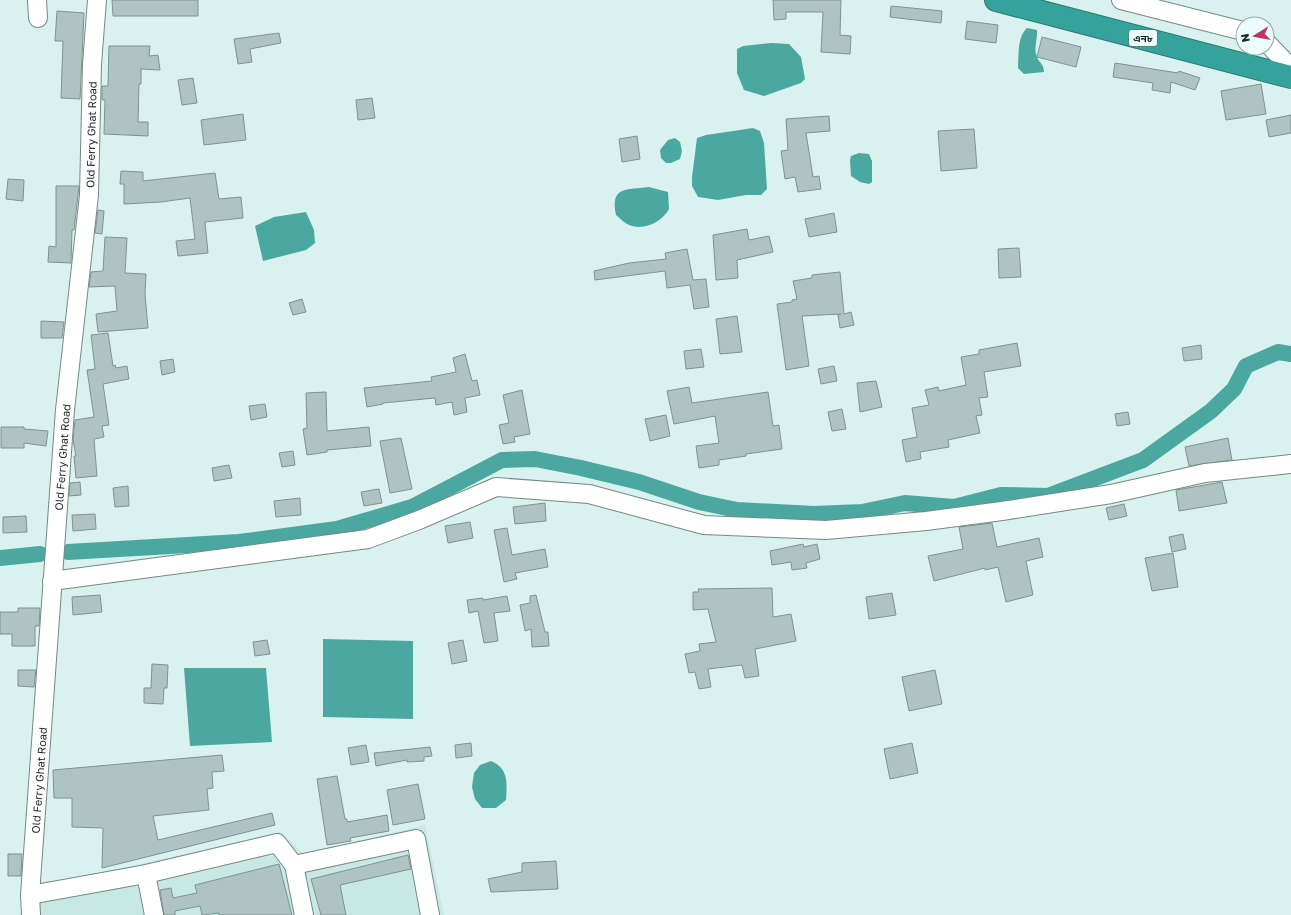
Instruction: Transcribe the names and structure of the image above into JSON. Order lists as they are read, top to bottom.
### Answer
{
  "streets": {
    "highway": ["এন৮"],
    "street": ["Old Ferry Ghat Road"]
  },
  "north": "left"
}
